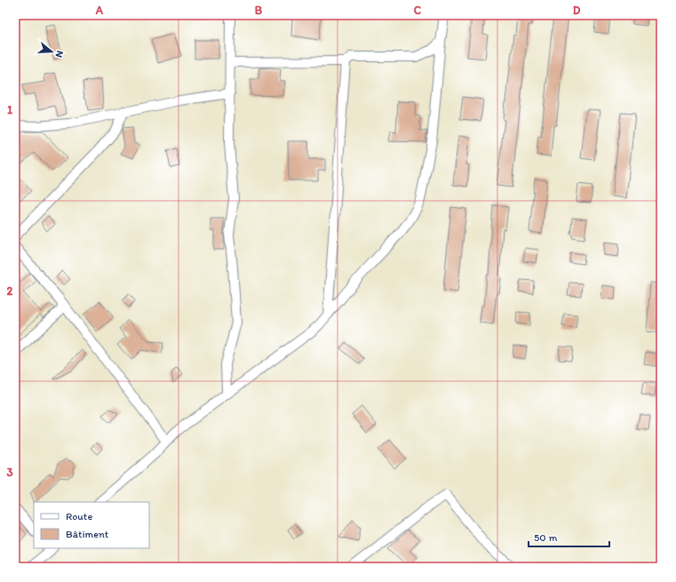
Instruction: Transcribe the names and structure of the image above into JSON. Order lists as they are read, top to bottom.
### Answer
{
  "legend": ["Route", "Bâtiment"],
  "scale_bar": "50 m",
  "north": "right",
  "grid": {
    "columns": [
      "A",
      "B",
      "C",
      "D"
    ],
    "rows": ["1", "2", "3"]
  }
}
